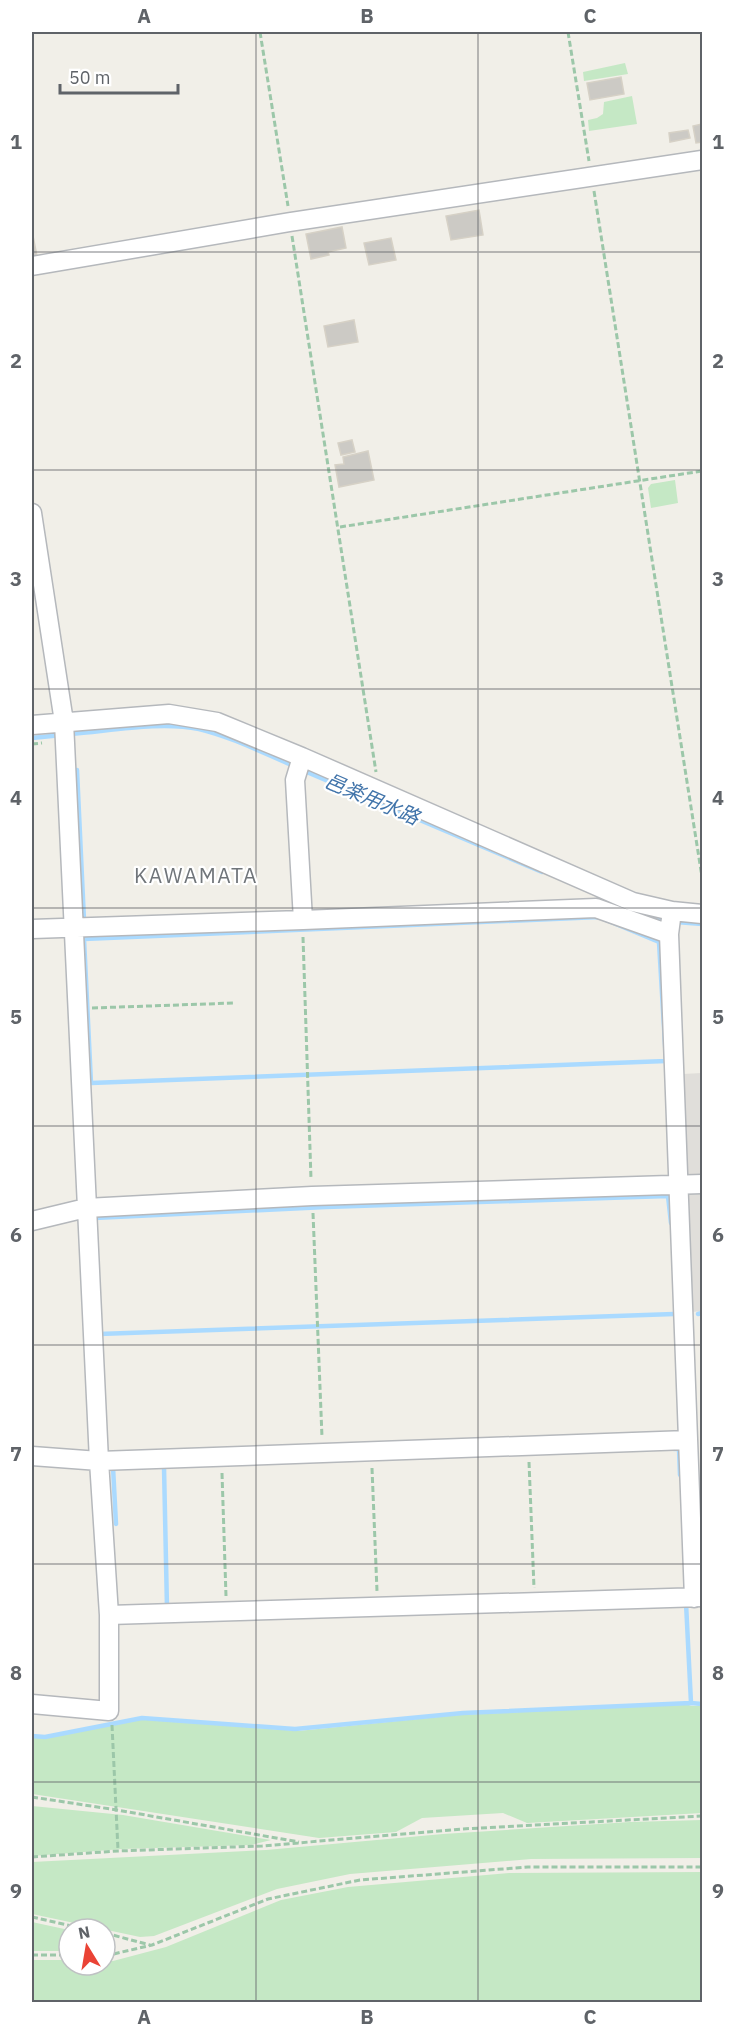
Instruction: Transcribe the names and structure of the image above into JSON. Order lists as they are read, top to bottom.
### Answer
{
  "districts": ["KAWAMATA"],
  "water": ["邑楽用水路"],
  "scale_bar": "50 m",
  "north": "top",
  "grid": {
    "columns": ["A", "B", "C"],
    "rows": [
      "1",
      "2",
      "3",
      "4",
      "5",
      "6",
      "7",
      "8",
      "9"
    ]
  }
}
